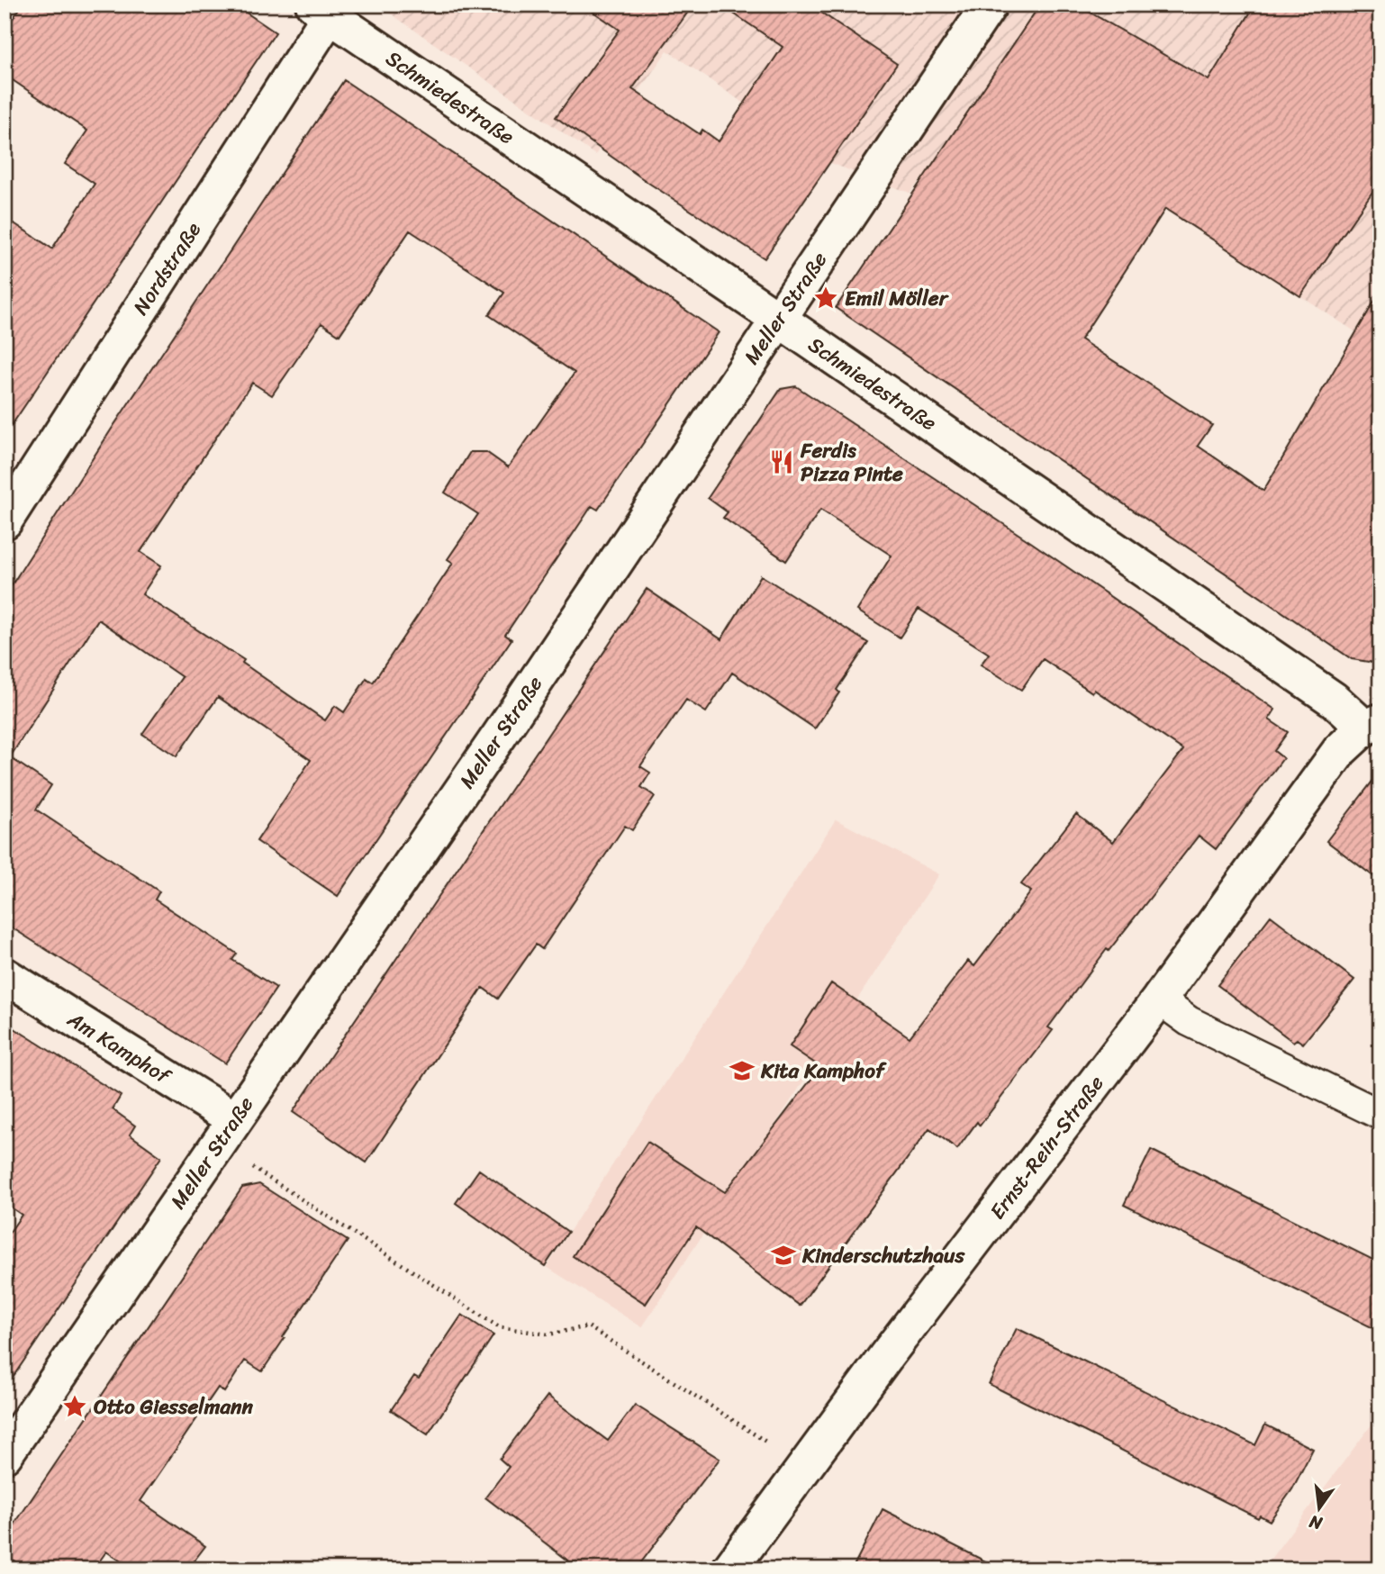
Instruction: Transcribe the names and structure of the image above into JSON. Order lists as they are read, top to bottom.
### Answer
{
  "streets": {
    "street": [
      "Schmiedestraße",
      "Nordstraße",
      "Meller Straße",
      "Am Kamphof",
      "Ernst-Rein-Straße"
    ]
  },
  "crossings": [
    ["Schmiedestraße", "Nordstraße"],
    ["Schmiedestraße", "Meller Straße"],
    ["Schmiedestraße", "Ernst-Rein-Straße"],
    ["Meller Straße", "Am Kamphof"]
  ],
  "places": {
    "place": ["Emil Möller", "Otto Giesselmann"],
    "restaurant": ["Ferdis Pizza Pinte"],
    "school or university": ["Kita Kamphof", "Kinderschutzhaus"]
  },
  "north": "bottom"
}
